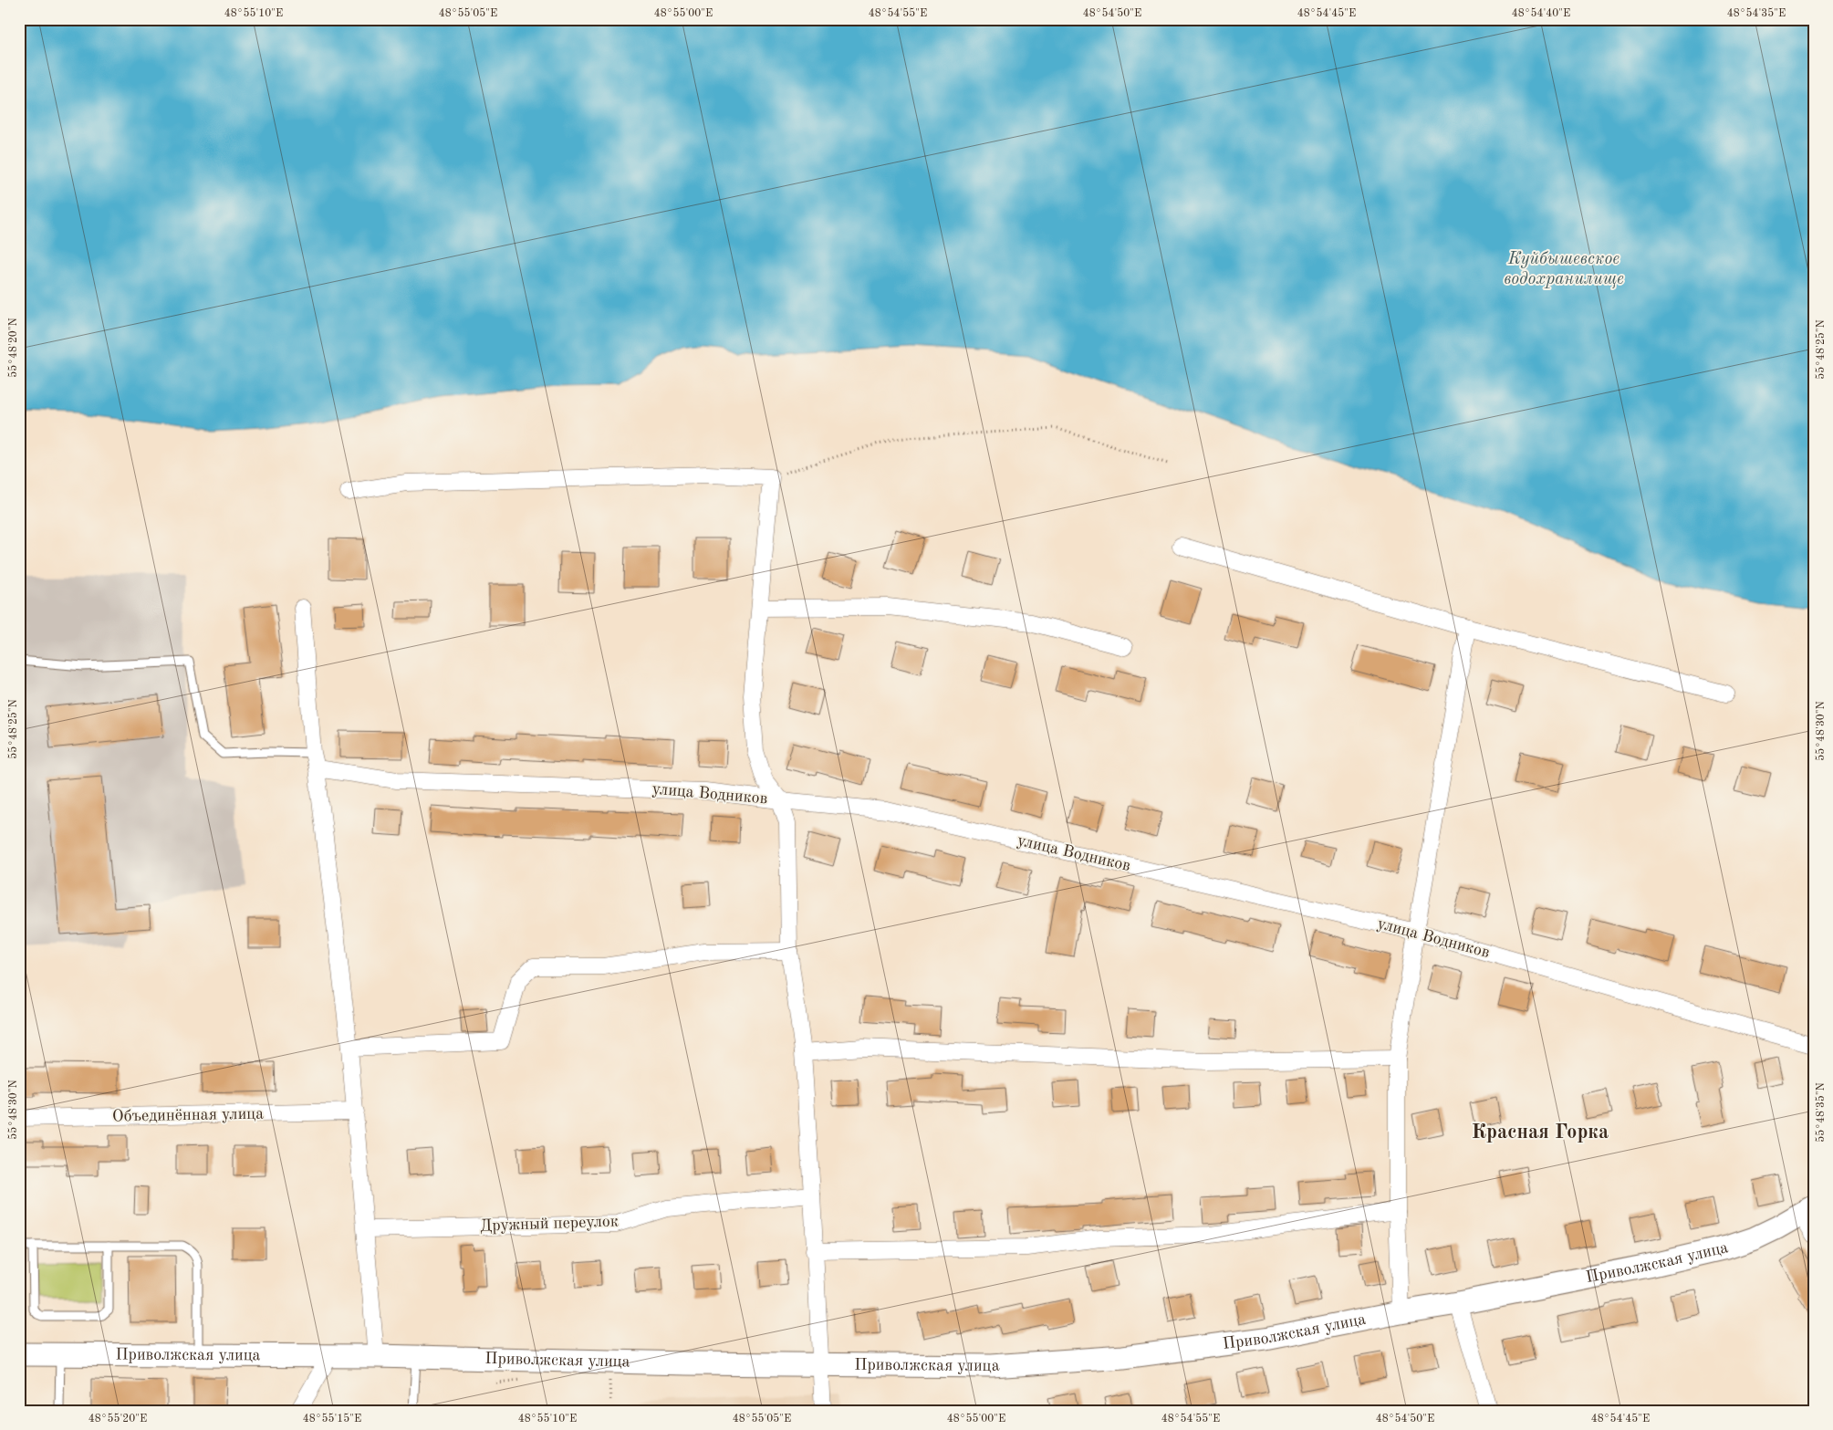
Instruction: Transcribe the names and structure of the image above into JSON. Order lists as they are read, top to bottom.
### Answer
{
  "streets": {
    "main road": ["Приволжская улица"],
    "street": ["улица Водников", "Объединённая улица", "Дружный переулок"]
  },
  "districts": ["Красная Горка"],
  "water": ["Куйбышевское водохранилище"],
  "coordinates": [
    "48°55'10\"E",
    "48°55'05\"E",
    "48°55'00\"E",
    "48°54'55\"E",
    "48°54'50\"E",
    "48°54'45\"E",
    "48°54'40\"E",
    "48°54'35\"E",
    "55°48'20\"N",
    "55°48'25\"N",
    "55°48'30\"N",
    "55°48'35\"N",
    "48°55'20\"E",
    "48°55'15\"E"
  ]
}
